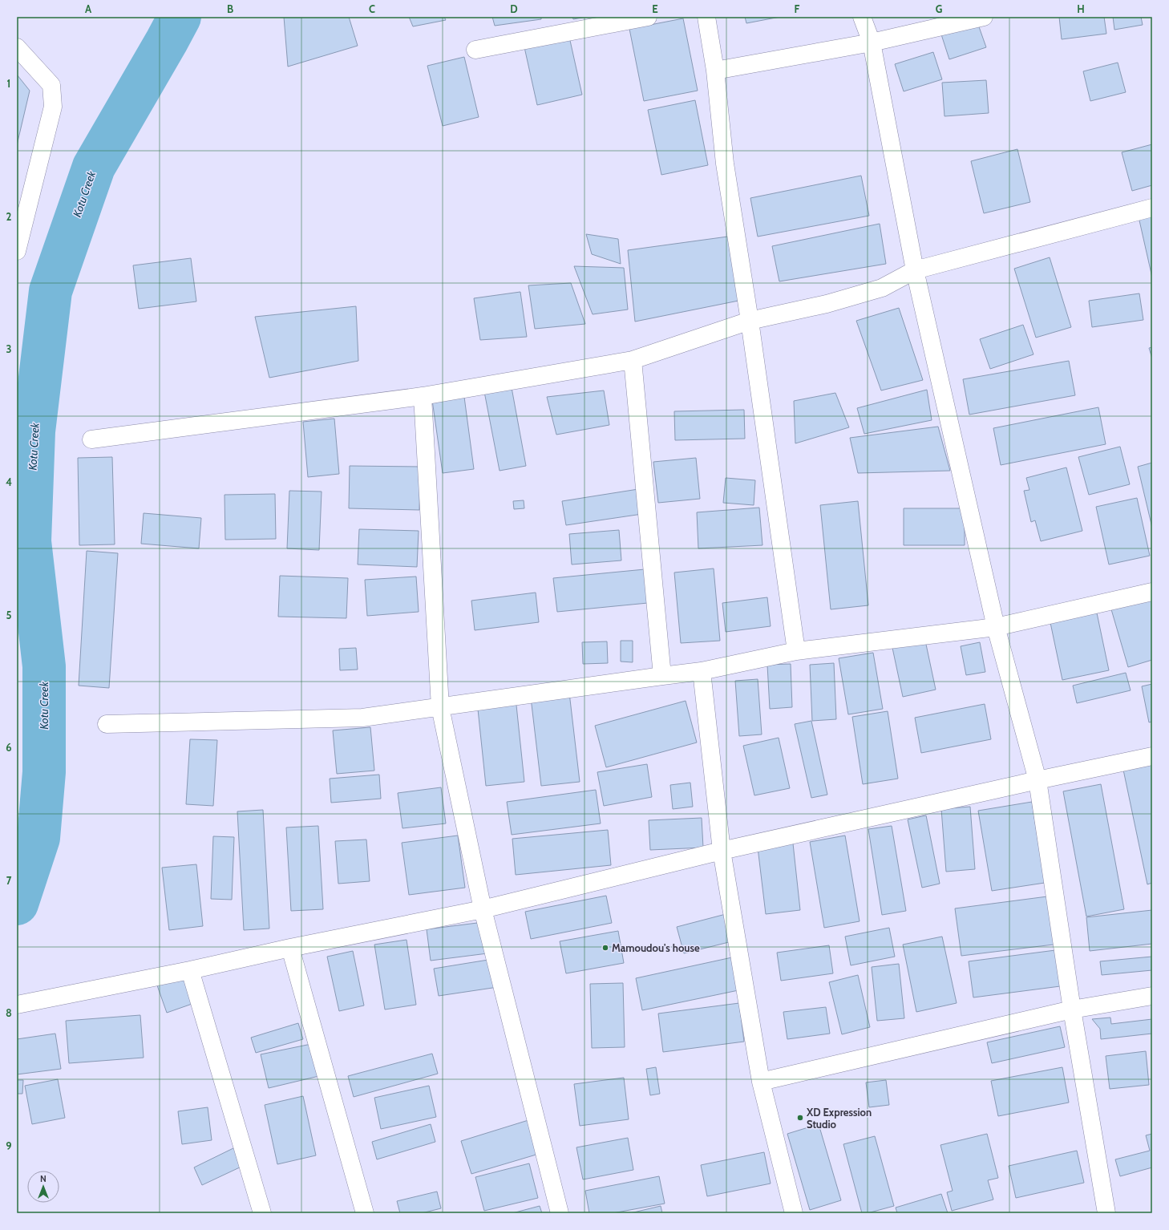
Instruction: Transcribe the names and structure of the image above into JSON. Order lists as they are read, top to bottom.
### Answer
{
  "water": ["Kotu Creek"],
  "places": ["Mamoudou's house", "XD Expression Studio"],
  "north": "top",
  "grid": {
    "columns": [
      "A",
      "B",
      "C",
      "D",
      "E",
      "F",
      "G",
      "H"
    ],
    "rows": [
      "1",
      "2",
      "3",
      "4",
      "5",
      "6",
      "7",
      "8",
      "9"
    ]
  }
}
